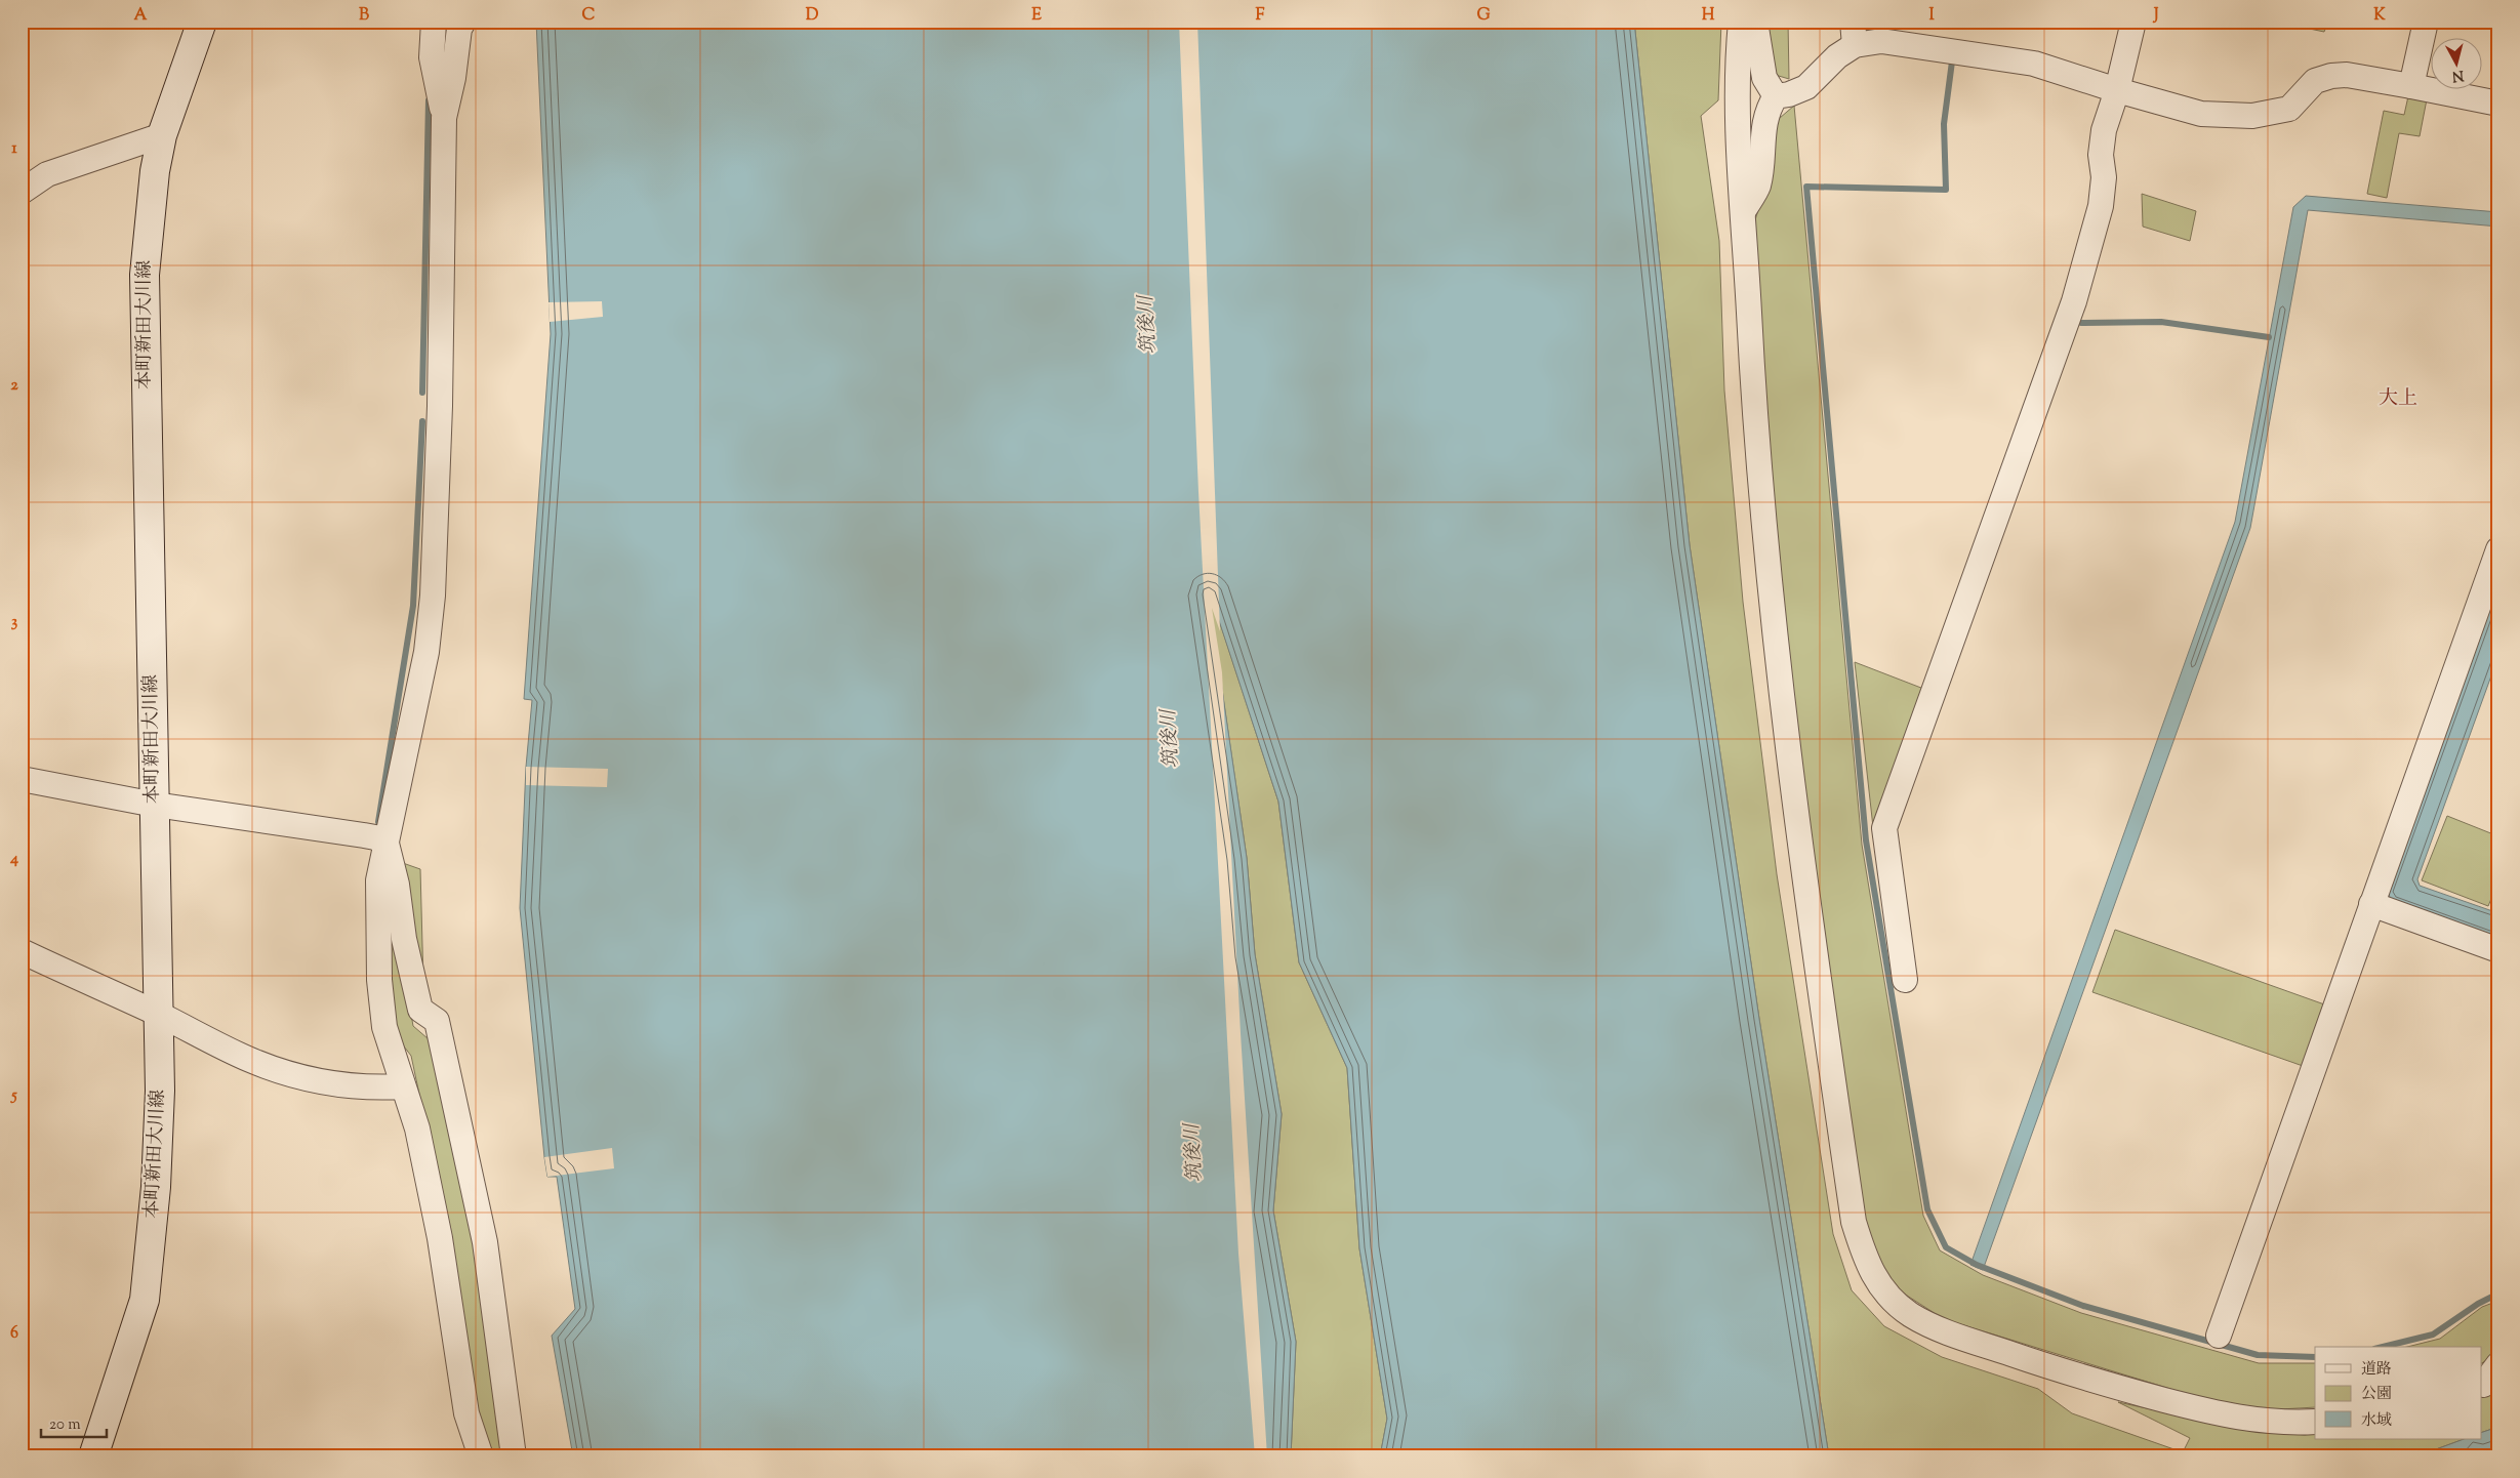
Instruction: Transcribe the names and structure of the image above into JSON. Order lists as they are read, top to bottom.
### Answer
{
  "streets": {
    "main road": ["本町新田大川線"]
  },
  "districts": ["大上"],
  "water": ["筑後川"],
  "legend": ["道路", "公園", "水域"],
  "scale_bar": "20 m",
  "north": "bottom",
  "grid": {
    "columns": [
      "A",
      "B",
      "C",
      "D",
      "E",
      "F",
      "G",
      "H",
      "I",
      "J",
      "K"
    ],
    "rows": [
      "1",
      "2",
      "3",
      "4",
      "5",
      "6"
    ]
  }
}
